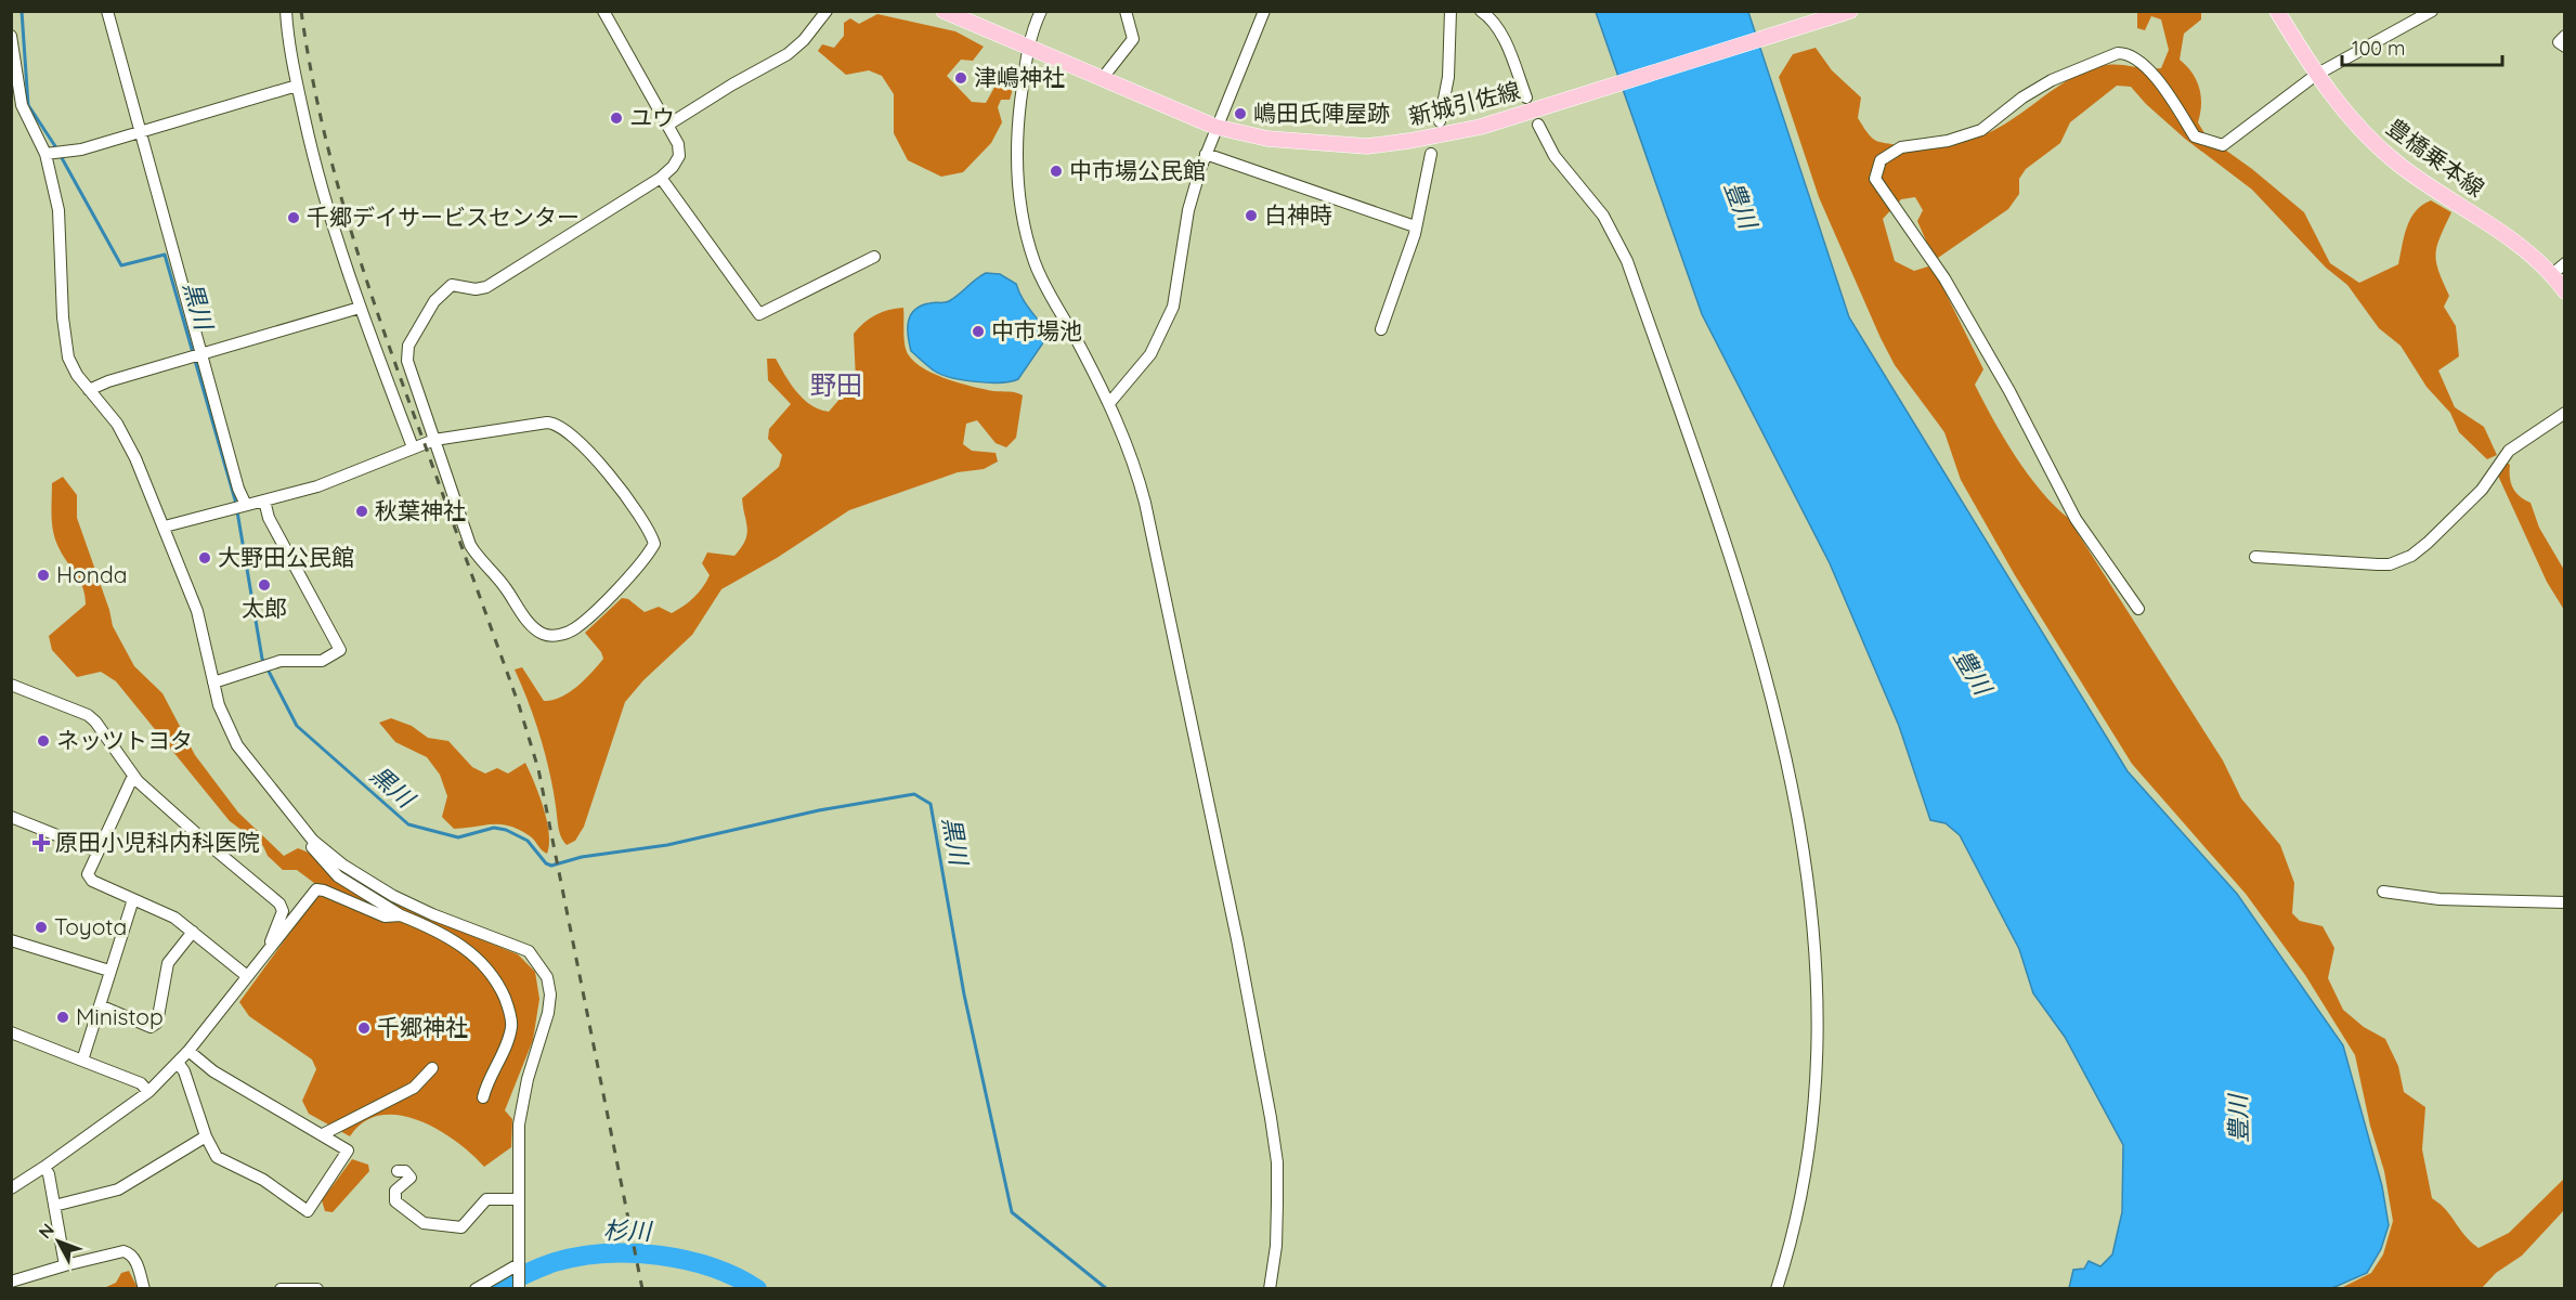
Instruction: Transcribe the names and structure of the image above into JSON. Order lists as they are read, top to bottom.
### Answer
{
  "streets": {
    "main road": ["新城引佐線", "豊橋乗本線"]
  },
  "districts": ["野田"],
  "water": ["豊川", "黒川", "杉川"],
  "places": {
    "other": [
      "津嶋神社",
      "嶋田氏陣屋跡",
      "ユウ",
      "中市場公民館",
      "白神時",
      "千郷デイサービスセンター",
      "中市場池",
      "秋葉神社",
      "大野田公民館",
      "Honda",
      "太郎",
      "ネッツトヨタ",
      "Toyota",
      "Ministop",
      "千郷神社"
    ],
    "health": ["原田小児科内科医院"]
  },
  "scale_bar": "100 m",
  "north": "top left"
}
